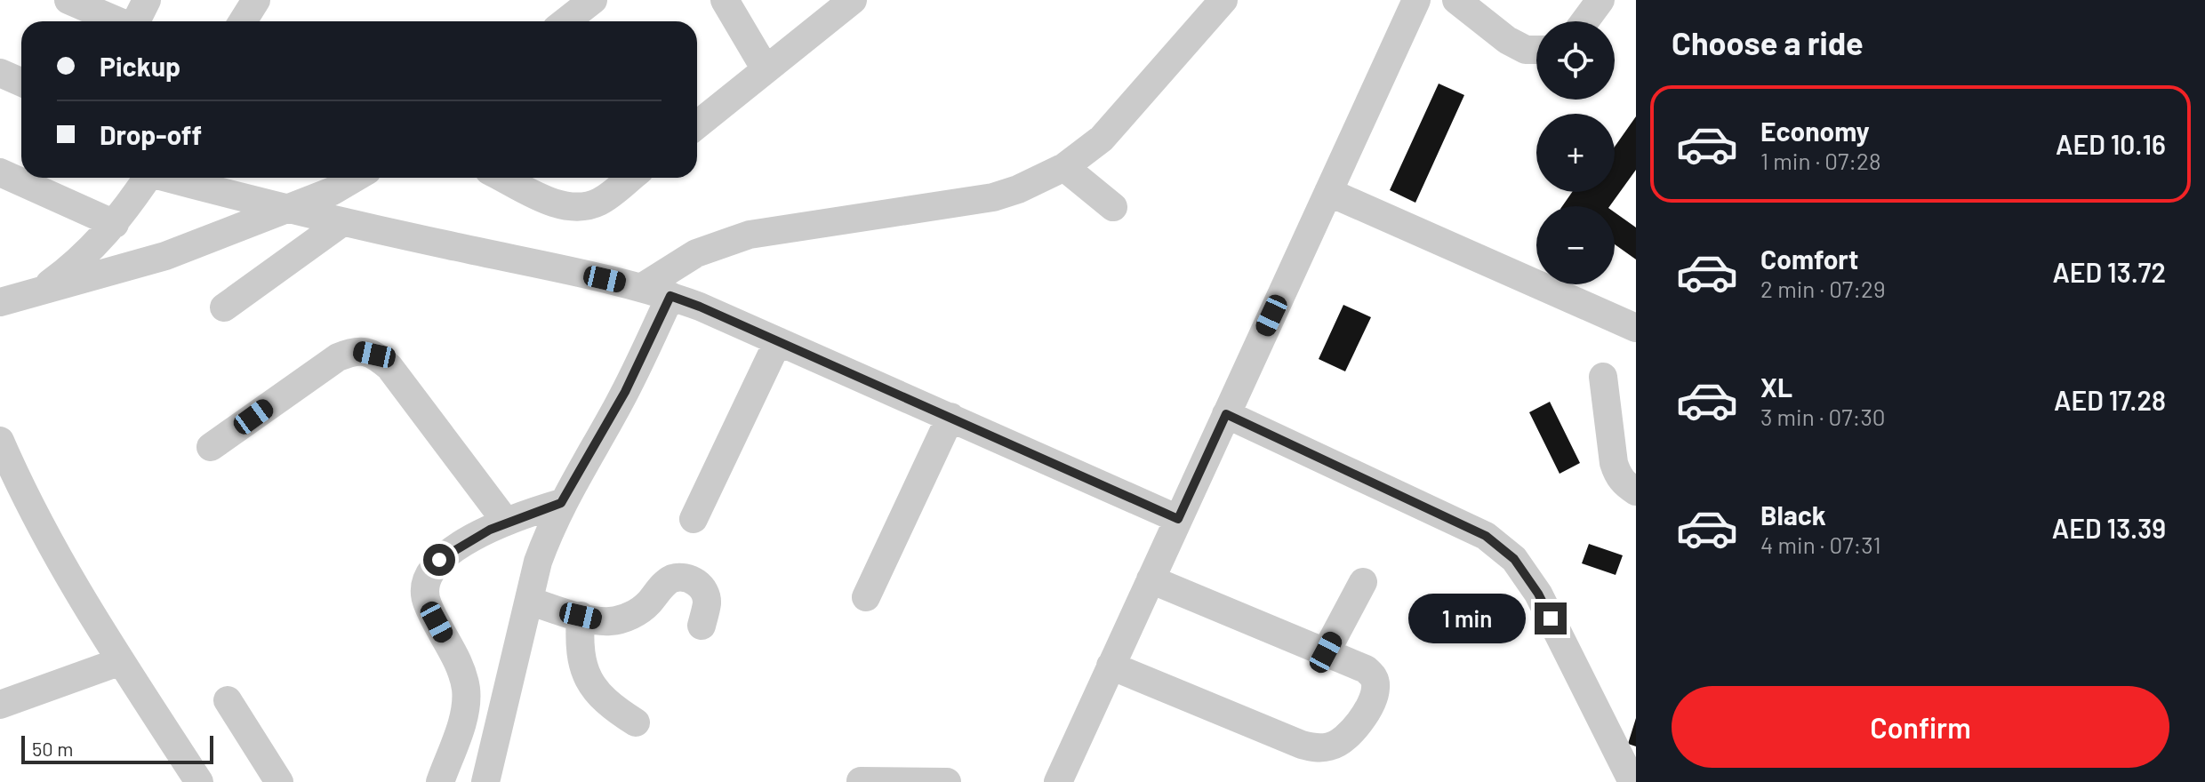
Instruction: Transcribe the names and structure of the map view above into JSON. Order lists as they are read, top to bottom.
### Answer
{
  "scale_bar": "50 m",
  "page": {
    "heading": "Choose a ride",
    "map_buttons": ["+", "−"],
    "banner": ["Pickup", "Drop-off"],
    "list": [
      {
        "name": "Economy",
        "note": "1 min · 07:28",
        "value": "AED 10.16"
      },
      {
        "name": "Comfort",
        "note": "2 min · 07:29",
        "value": "AED 13.72"
      },
      {
        "name": "XL",
        "note": "3 min · 07:30",
        "value": "AED 17.28"
      },
      {
        "name": "Black",
        "note": "4 min · 07:31",
        "value": "AED 13.39"
      }
    ],
    "bubble": "1 min",
    "buttons": "Confirm",
    "scale": "50 m"
  }
}
